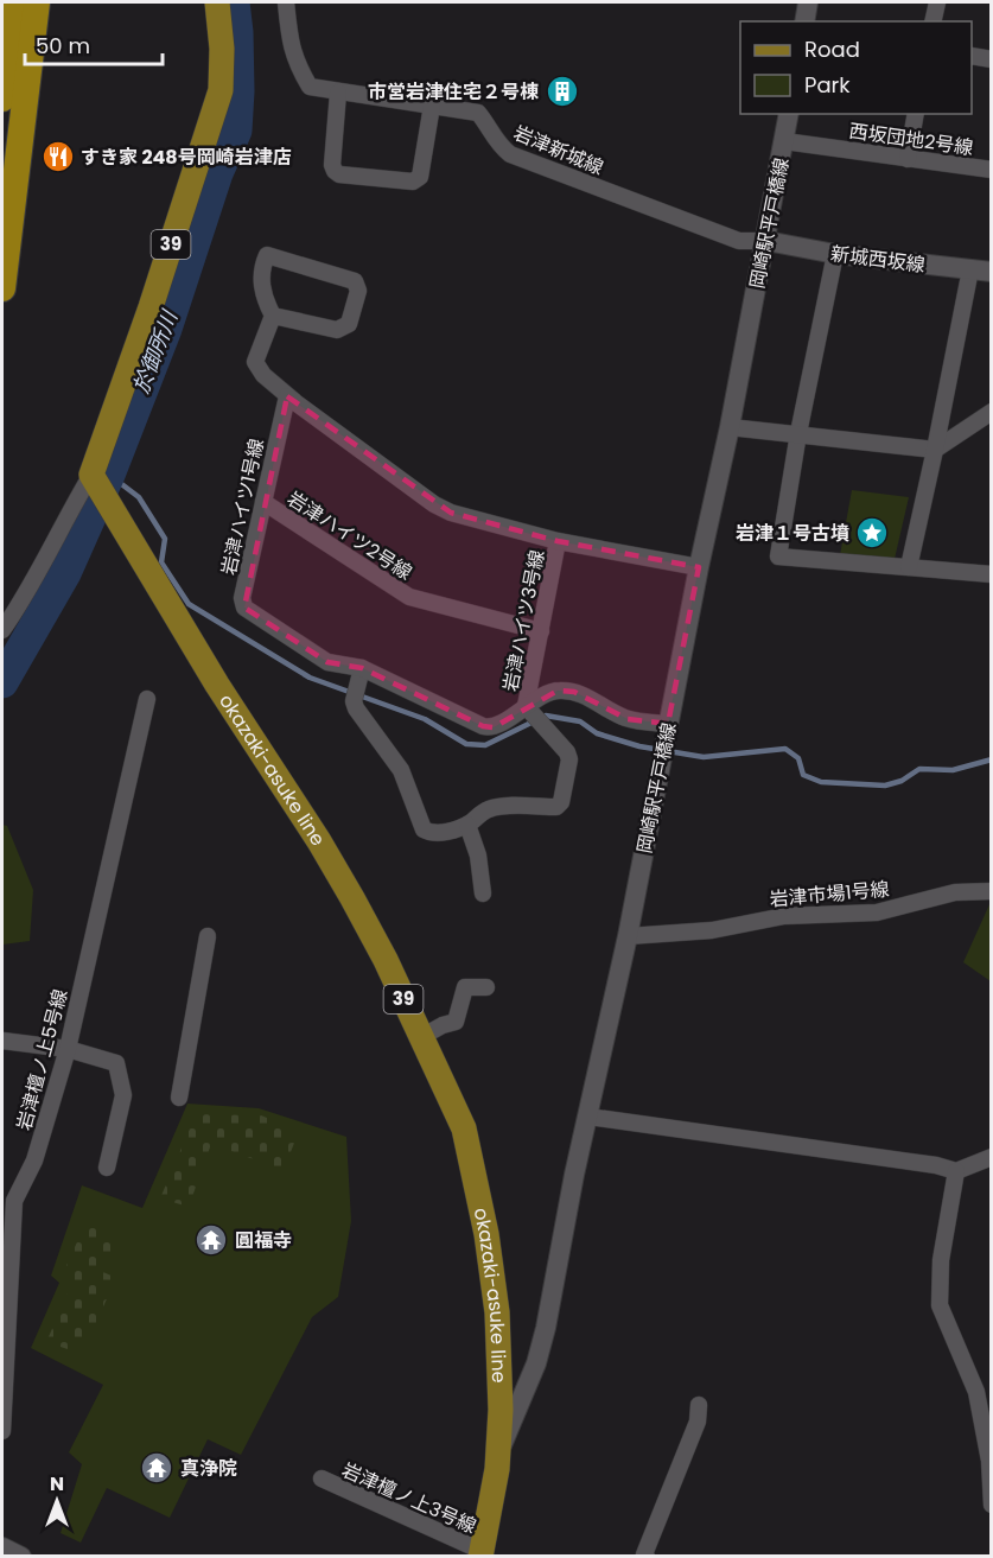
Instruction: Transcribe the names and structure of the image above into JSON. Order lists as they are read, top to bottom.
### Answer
{
  "streets": {
    "main road": ["39", "okazaki-asuke line"],
    "street": [
      "西坂団地2号線",
      "岩津新城線",
      "岡崎駅平戸橋線",
      "新城西坂線",
      "岩津ハイツ1号線",
      "岩津ハイツ2号線",
      "岩津ハイツ3号線",
      "岩津市場1号線",
      "岩津檀ノ上5号線",
      "岩津檀ノ上3号線"
    ]
  },
  "crossings": [
    ["西坂団地2号線", "岡崎駅平戸橋線"],
    ["岩津新城線", "岡崎駅平戸橋線"],
    ["岩津新城線", "新城西坂線"],
    ["岡崎駅平戸橋線", "新城西坂線"],
    ["岡崎駅平戸橋線", "岩津ハイツ1号線"],
    ["岡崎駅平戸橋線", "okazaki-asuke line"],
    ["岡崎駅平戸橋線", "岩津市場1号線"],
    ["39", "okazaki-asuke line"],
    ["岩津ハイツ1号線", "岩津ハイツ2号線"],
    ["岩津ハイツ1号線", "岩津ハイツ3号線"],
    ["岩津ハイツ2号線", "岩津ハイツ3号線"],
    ["okazaki-asuke line", "岩津檀ノ上3号線"]
  ],
  "water": ["於御所川"],
  "places": {
    "building": ["市営岩津住宅２号棟"],
    "restaurant": ["すき家 248号岡崎岩津店"],
    "place": ["岩津１号古墳"],
    "temple": ["圓福寺", "真浄院"]
  },
  "legend": ["Road", "Park"],
  "scale_bar": "50 m",
  "north": "top"
}
